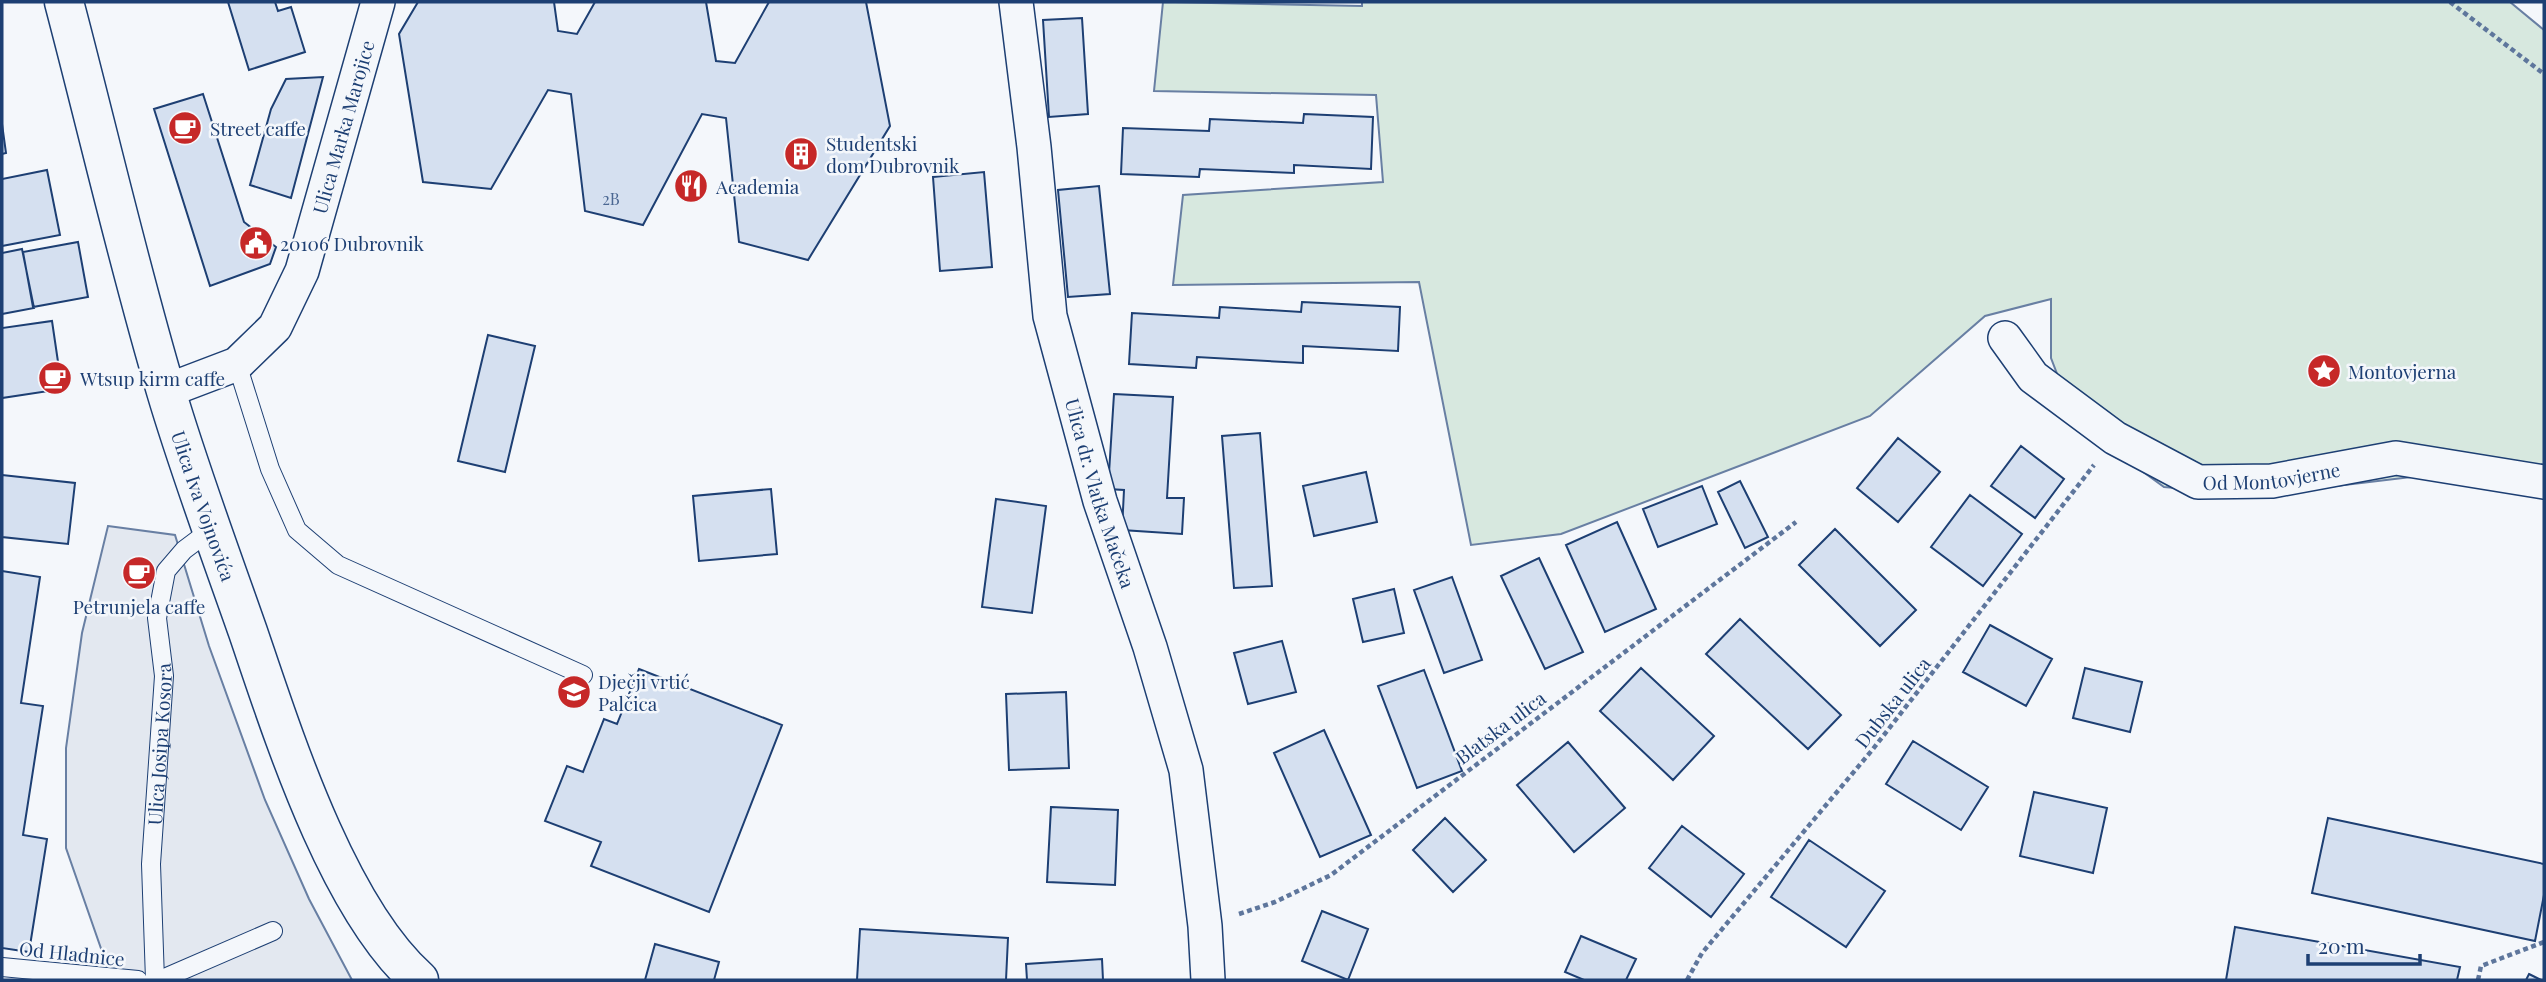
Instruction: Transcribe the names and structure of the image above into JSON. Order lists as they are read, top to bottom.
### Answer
{
  "streets": {
    "main road": ["Ulica Iva Vojnovića"],
    "street": ["Ulica Marka Marojice", "Od Montovjerne", "Ulica dr. Vlatka Mačeka"],
    "lane": ["Ulica Josipa Kosora", "Od Hladnice"],
    "path": ["Dubska ulica", "Blatska ulica"]
  },
  "crossings": [
    ["Ulica Marka Marojice", "Ulica Iva Vojnovića"],
    ["Od Montovjerne", "Dubska ulica"],
    ["Ulica dr. Vlatka Mačeka", "Blatska ulica"],
    ["Ulica Iva Vojnovića", "Ulica Josipa Kosora"]
  ],
  "places": {
    "cafe": ["Street caffe", "Wtsup kirm caffe", "Petrunjela caffe"],
    "building": ["Studentski dom Dubrovnik"],
    "restaurant": ["Academia"],
    "public building": ["20106 Dubrovnik"],
    "place": ["Montovjerna"],
    "school or university": ["Dječji vrtić Palčica"]
  },
  "house_numbers": ["2B"],
  "scale_bar": "20 m"
}
